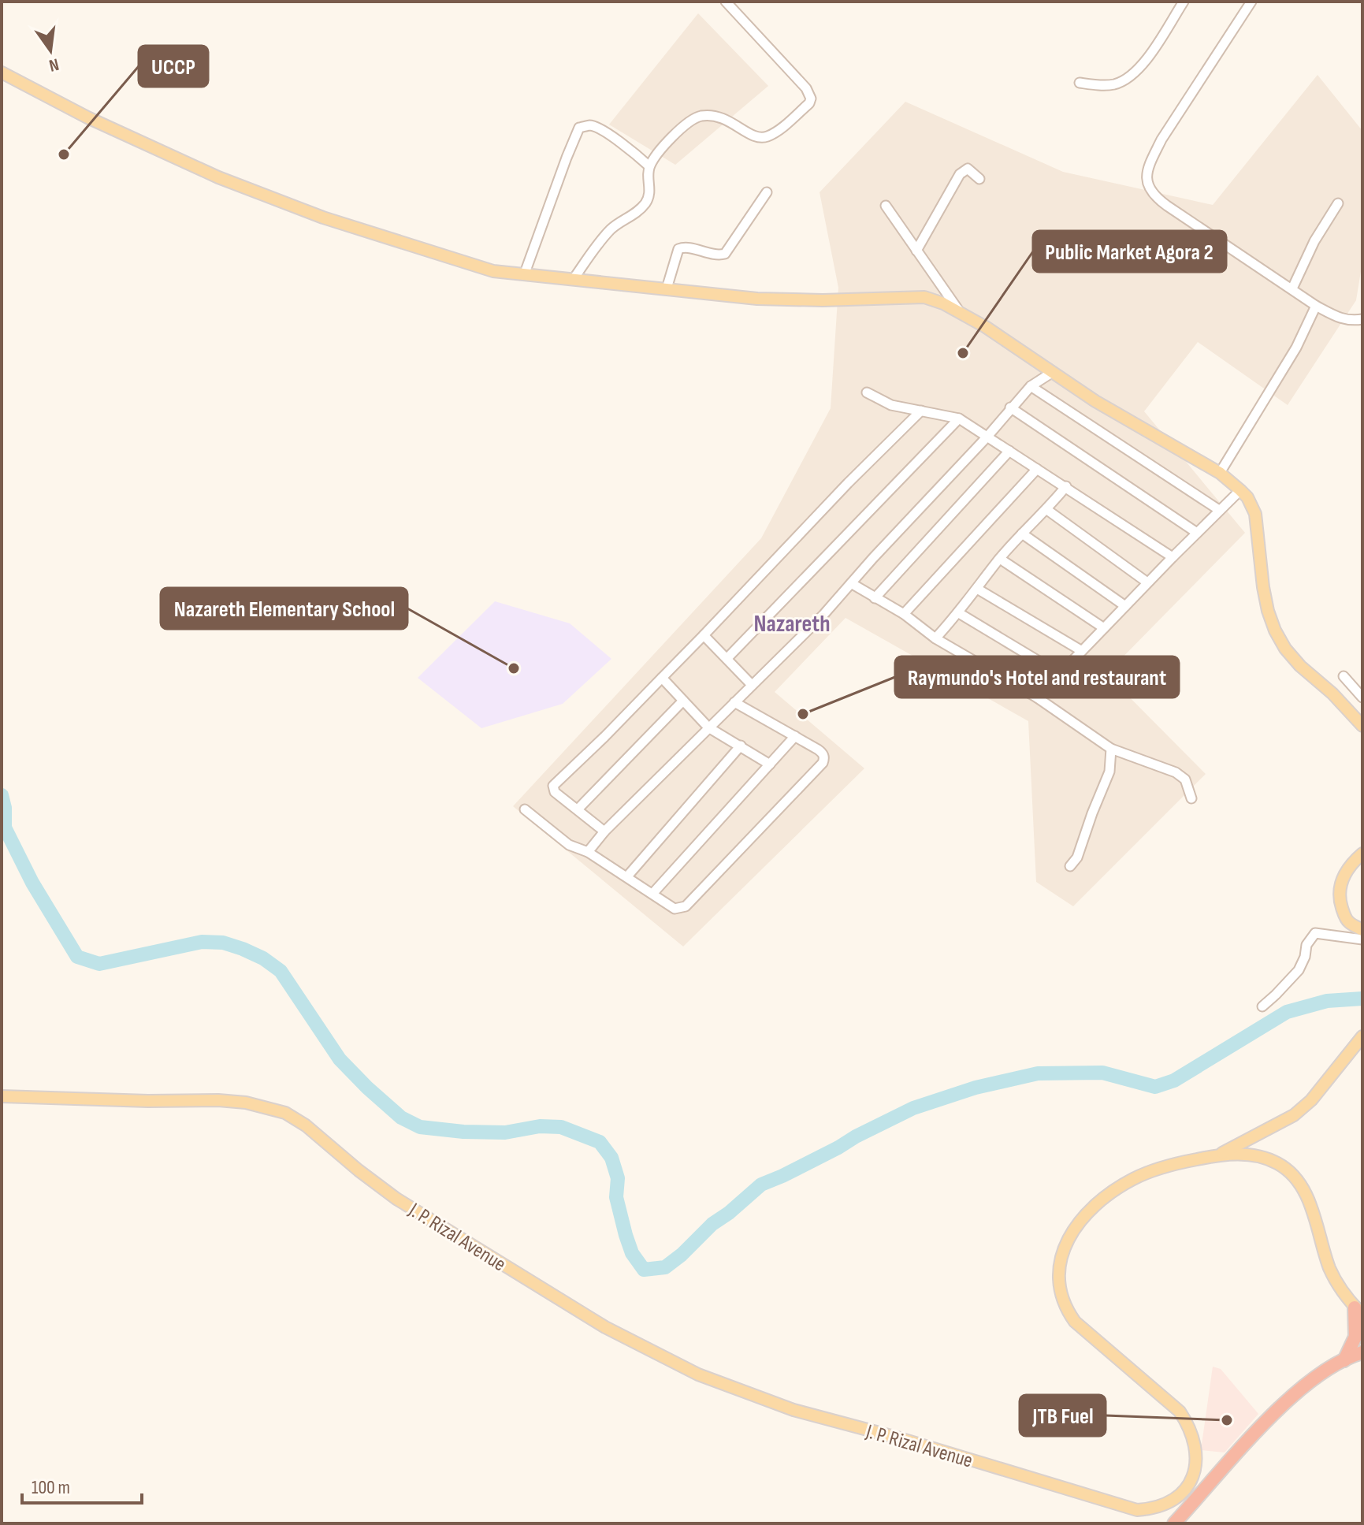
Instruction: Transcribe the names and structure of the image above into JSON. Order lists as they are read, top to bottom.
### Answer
{
  "streets": {
    "main road": ["J. P. Rizal Avenue"]
  },
  "districts": ["Nazareth"],
  "places": [
    "UCCP",
    "Public Market Agora 2",
    "Nazareth Elementary School",
    "Raymundo's Hotel and restaurant",
    "JTB Fuel"
  ],
  "scale_bar": "100 m",
  "north": "bottom"
}
